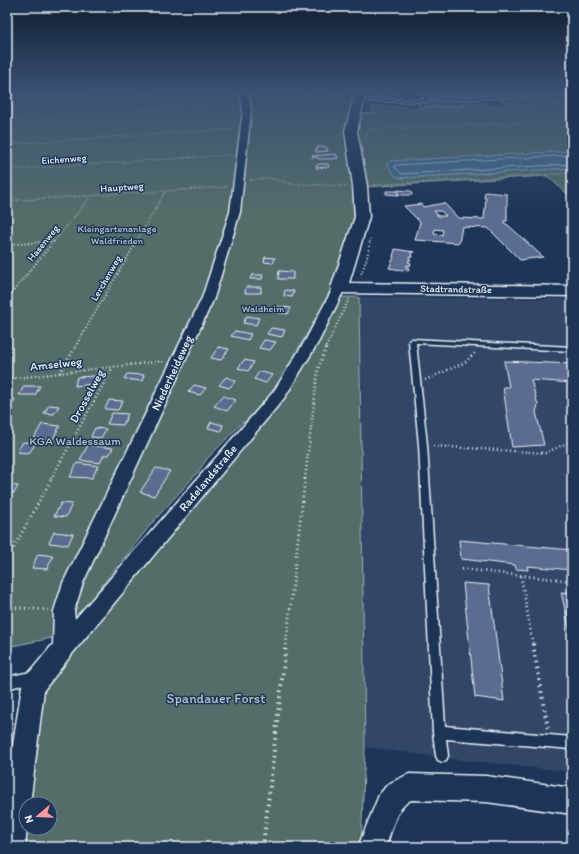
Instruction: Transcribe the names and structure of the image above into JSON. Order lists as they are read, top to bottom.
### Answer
{
  "streets": {
    "street": ["Stadtrandstraße", "Niederheideweg", "Radelandstraße"],
    "path": [
      "Eichenweg",
      "Hauptweg",
      "Hasenweg",
      "Lerchenweg",
      "Amselweg",
      "Drosselweg"
    ]
  },
  "crossings": [
    ["Eichenweg", "Niederheideweg"],
    ["Hauptweg", "Hasenweg"],
    ["Hauptweg", "Lerchenweg"],
    ["Hauptweg", "Niederheideweg"],
    ["Hauptweg", "Radelandstraße"],
    ["Lerchenweg", "Amselweg"],
    ["Stadtrandstraße", "Radelandstraße"],
    ["Amselweg", "Niederheideweg"],
    ["Amselweg", "Drosselweg"],
    ["Niederheideweg", "Radelandstraße"]
  ],
  "parks": [
    "Kleingartenanlage Waldfrieden",
    "Waldheim",
    "KGA Waldessaum",
    "Spandauer Forst"
  ],
  "north": "left"
}
